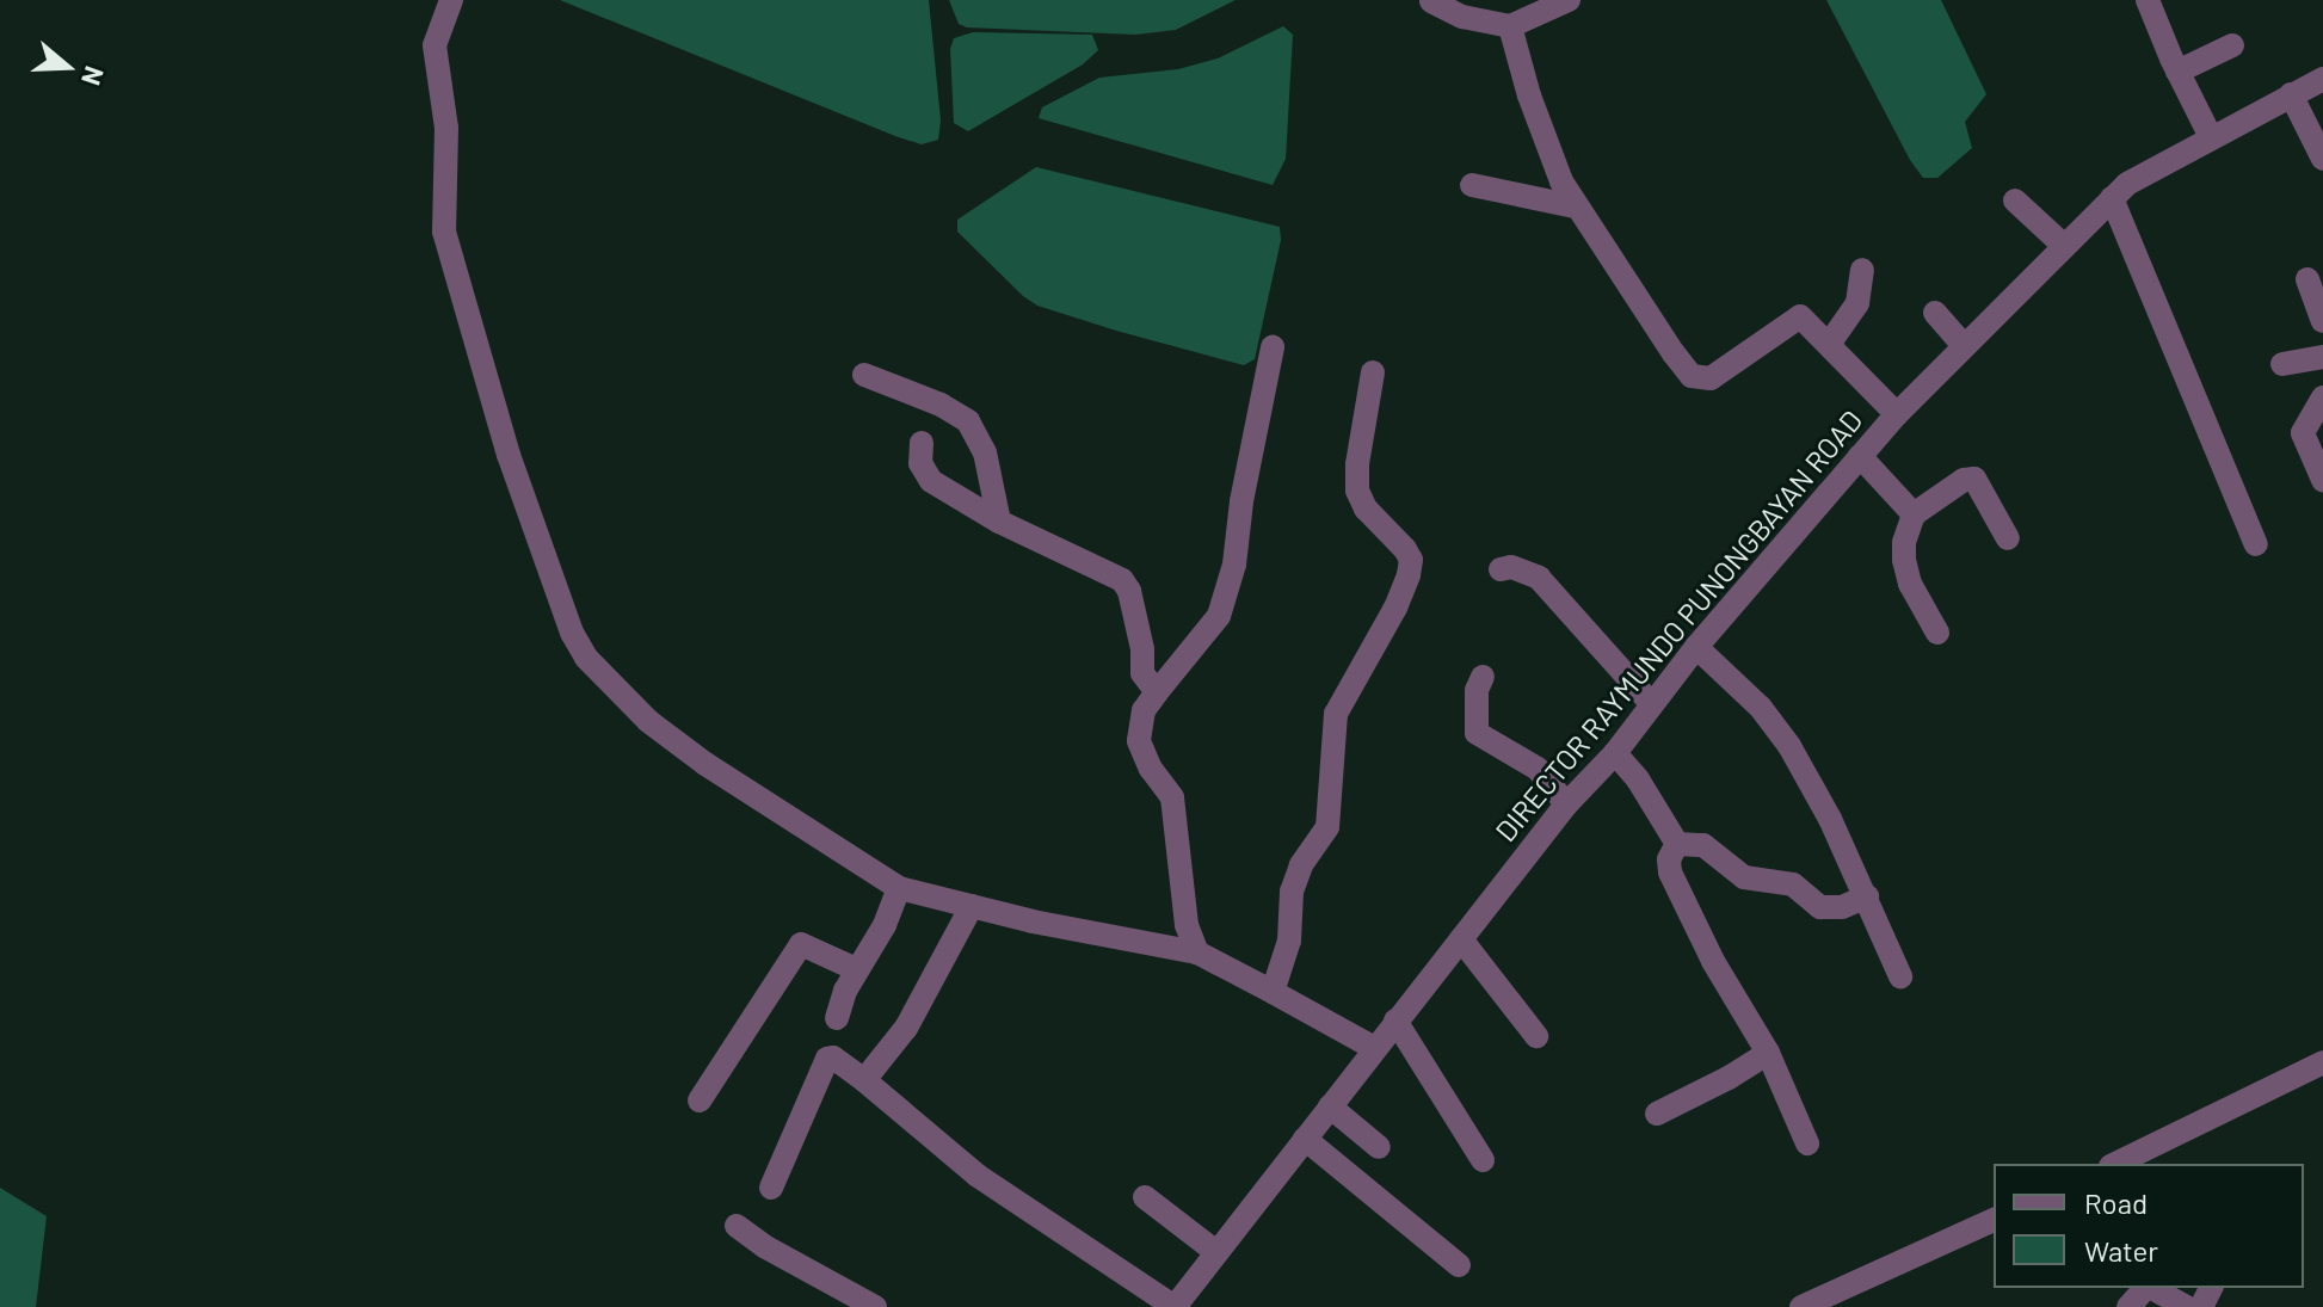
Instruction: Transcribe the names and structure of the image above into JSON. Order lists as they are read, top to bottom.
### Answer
{
  "streets": {
    "street": ["DIRECTOR RAYMUNDO PUNONGBAYAN ROAD"]
  },
  "legend": ["Road", "Water"],
  "north": "right"
}
